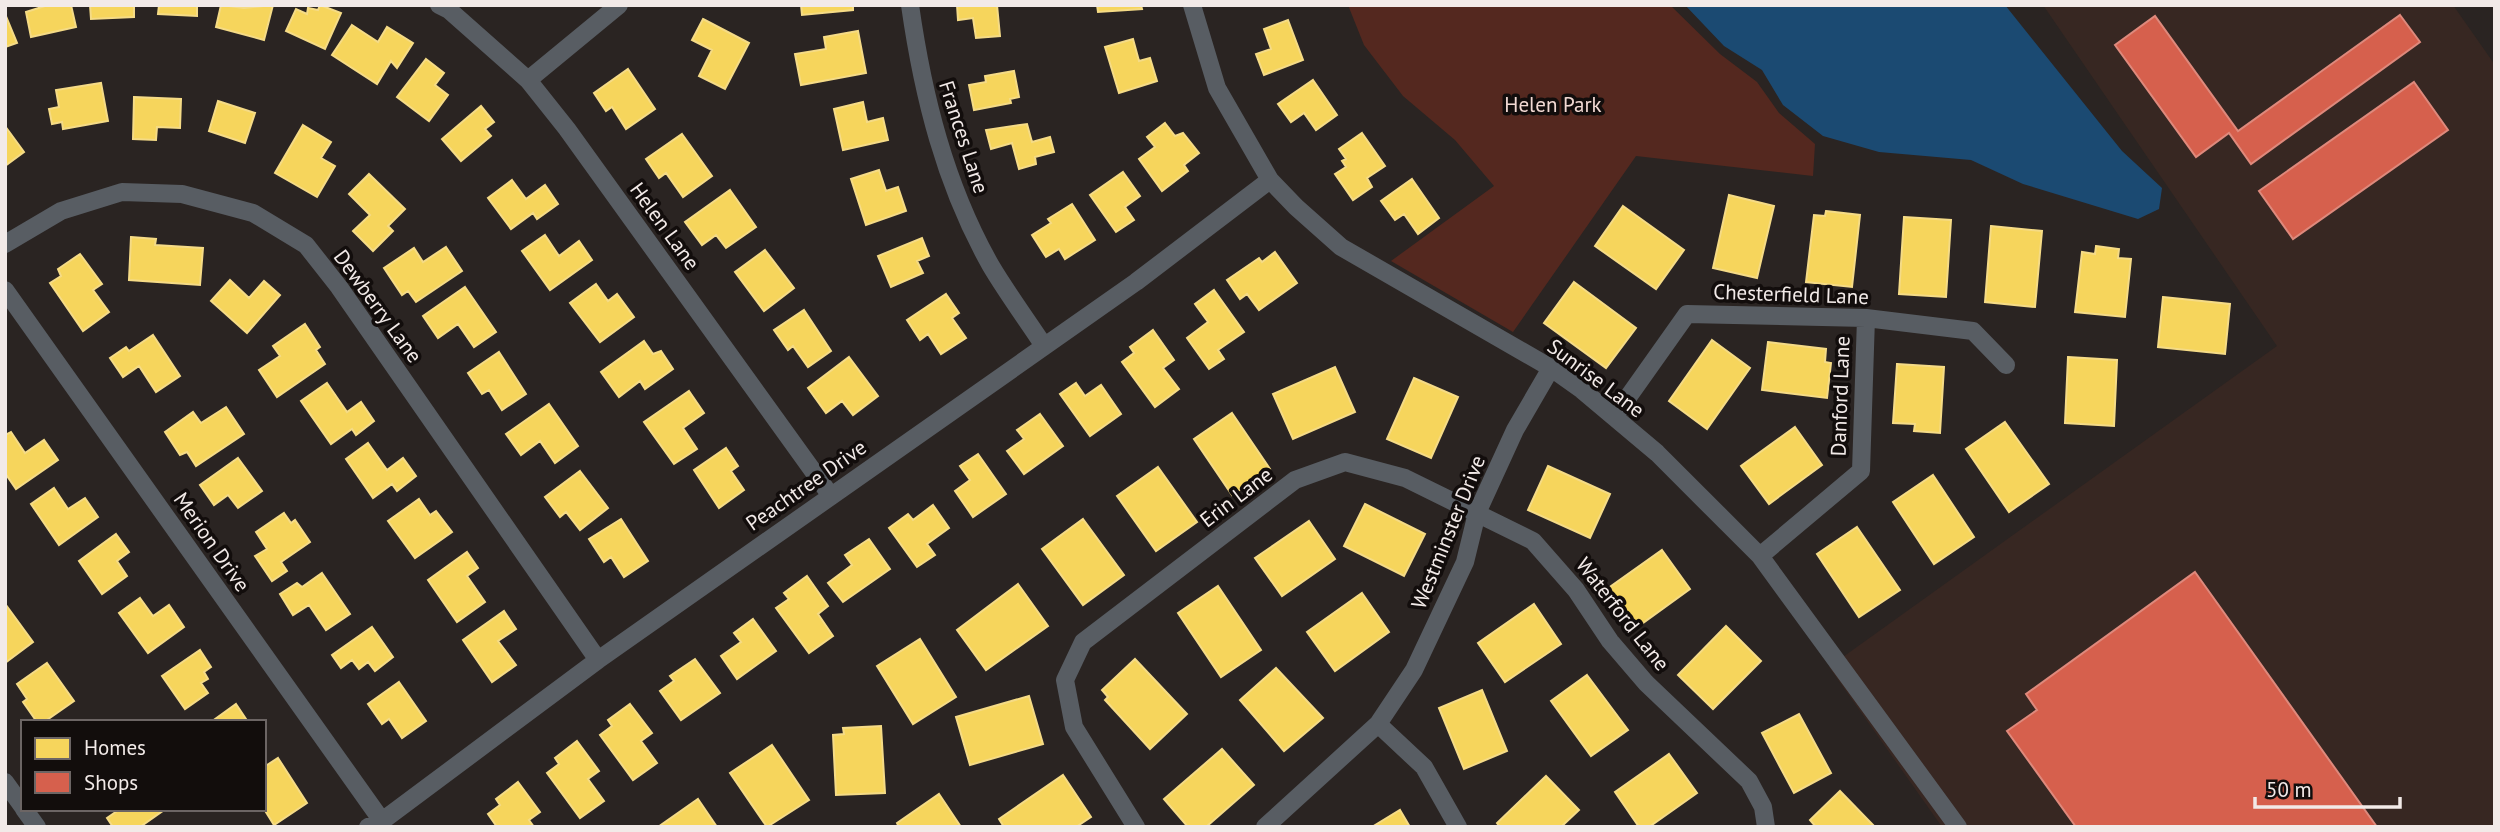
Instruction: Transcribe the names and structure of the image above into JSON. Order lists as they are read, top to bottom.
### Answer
{
  "streets": {
    "street": [
      "Frances Lane",
      "Helen Lane",
      "Chesterfield Lane",
      "Dewberry Lane",
      "Sunrise Lane",
      "Danford Lane",
      "Peachtree Drive",
      "Erin Lane",
      "Westminster Drive",
      "Merion Drive",
      "Waterford Lane"
    ]
  },
  "crossings": [
    ["Frances Lane", "Peachtree Drive"],
    ["Helen Lane", "Peachtree Drive"],
    ["Chesterfield Lane", "Sunrise Lane"],
    ["Chesterfield Lane", "Danford Lane"],
    ["Dewberry Lane", "Peachtree Drive"],
    ["Sunrise Lane", "Danford Lane"],
    ["Sunrise Lane", "Peachtree Drive"],
    ["Sunrise Lane", "Westminster Drive"],
    ["Peachtree Drive", "Merion Drive"],
    ["Erin Lane", "Westminster Drive"],
    ["Erin Lane", "Waterford Lane"],
    ["Westminster Drive", "Waterford Lane"]
  ],
  "parks": ["Helen Park"],
  "legend": ["Homes", "Shops"],
  "scale_bar": "50 m"
}
